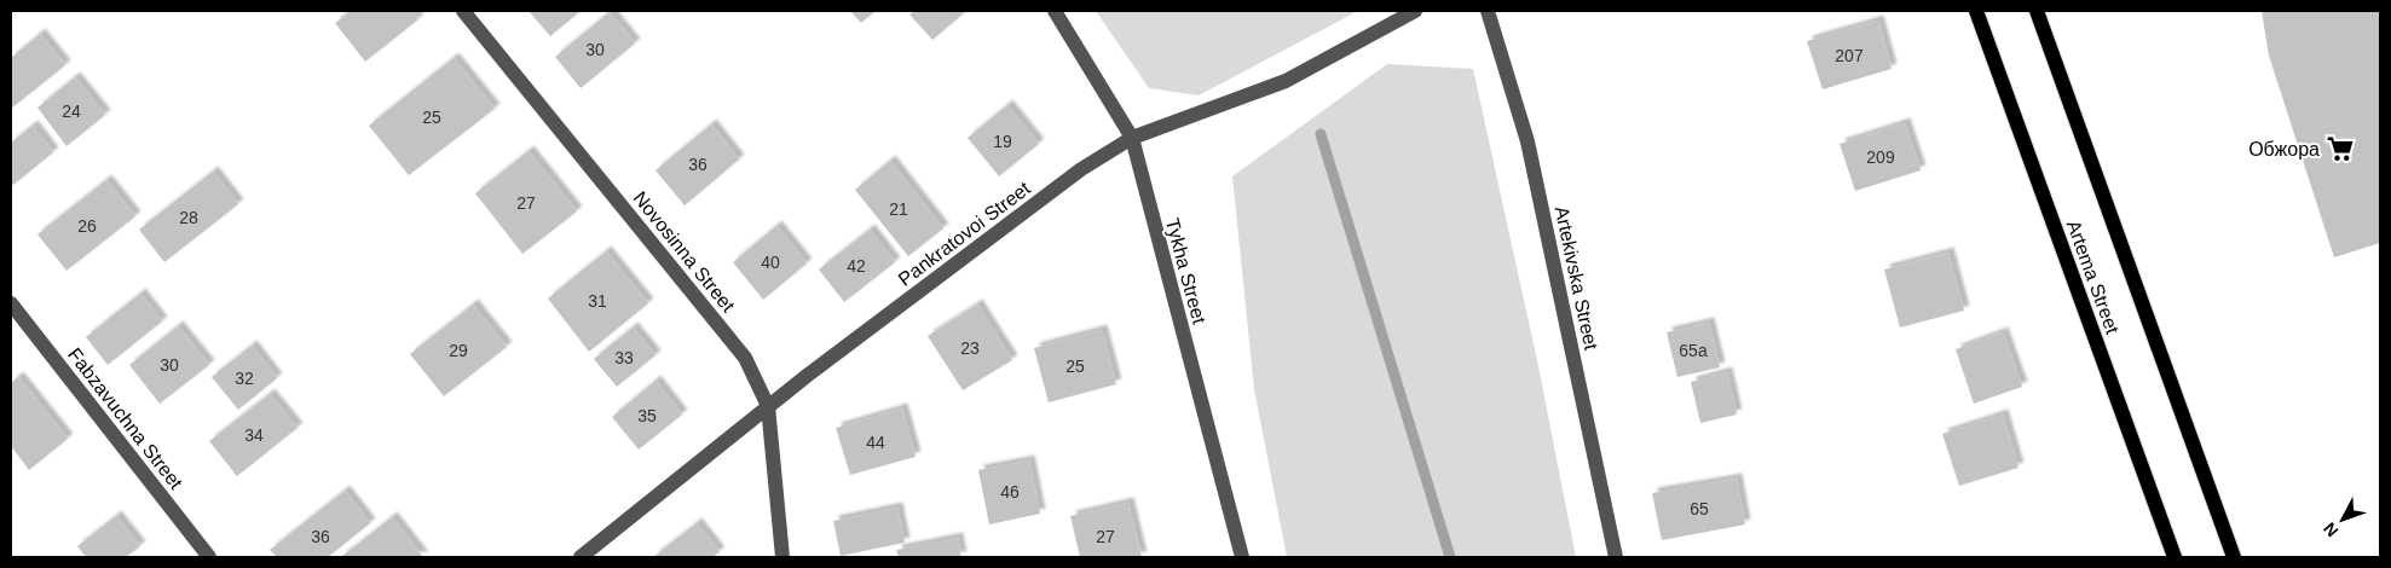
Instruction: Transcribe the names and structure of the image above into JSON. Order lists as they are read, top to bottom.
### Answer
{
  "streets": {
    "main road": ["Artema Street"],
    "street": [
      "Pankratovoi Street",
      "Novosinna Street",
      "Tykha Street",
      "Artekivska Street",
      "Fabzavuchna Street"
    ]
  },
  "crossings": [
    ["Pankratovoi Street", "Novosinna Street"],
    ["Pankratovoi Street", "Tykha Street"]
  ],
  "places": {
    "supermarket": ["Обжора"]
  },
  "house_numbers": [
    "30",
    "207",
    "24",
    "25",
    "19",
    "209",
    "36",
    "27",
    "21",
    "28",
    "26",
    "40",
    "42",
    "31",
    "23",
    "29",
    "65а",
    "33",
    "30",
    "25",
    "32",
    "35",
    "34",
    "44",
    "46",
    "65",
    "36",
    "27"
  ],
  "north": "bottom left"
}
